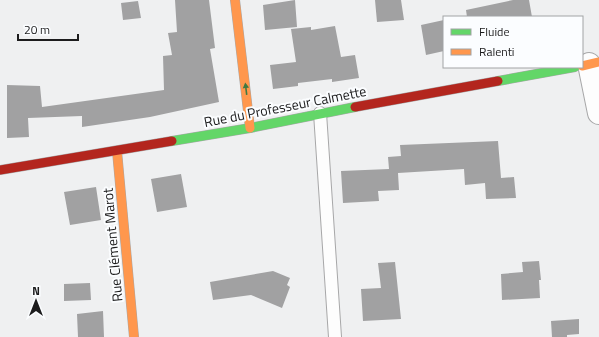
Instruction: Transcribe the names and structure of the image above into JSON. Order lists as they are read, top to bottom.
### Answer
{
  "streets": {
    "main road": ["Rue du Professeur Calmette", "Rue Clément Marot"]
  },
  "crossings": [
    ["Rue du Professeur Calmette", "Rue Clément Marot"]
  ],
  "legend": ["Fluide", "Ralenti"],
  "scale_bar": "20 m",
  "north": "top"
}
